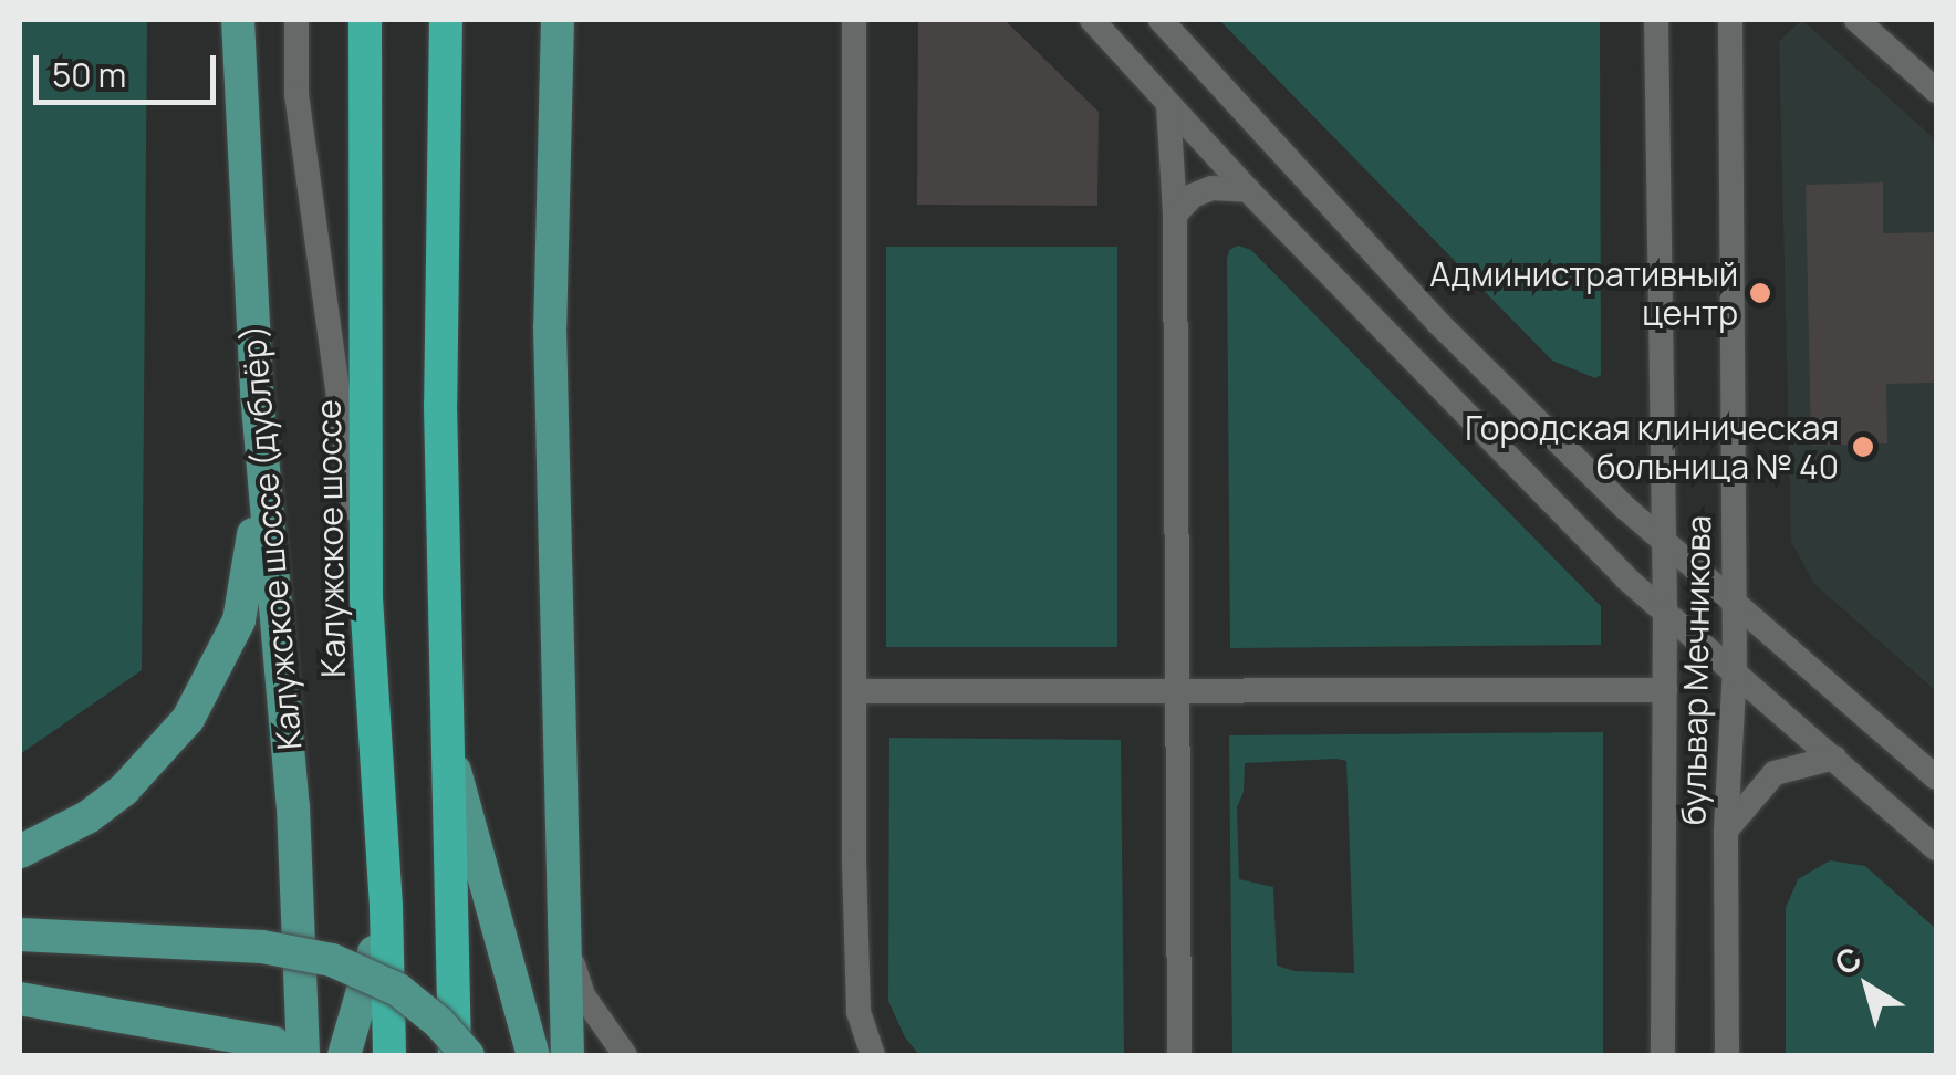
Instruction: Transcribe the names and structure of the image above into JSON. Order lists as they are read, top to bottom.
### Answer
{
  "streets": {
    "highway": ["Калужское шоссе"],
    "main road": ["Калужское шоссе (дублёр)"],
    "street": ["бульвар Мечникова"]
  },
  "places": ["Административный центр", "Городская клиническая больница № 40"],
  "scale_bar": "50 m",
  "north": "top left"
}
